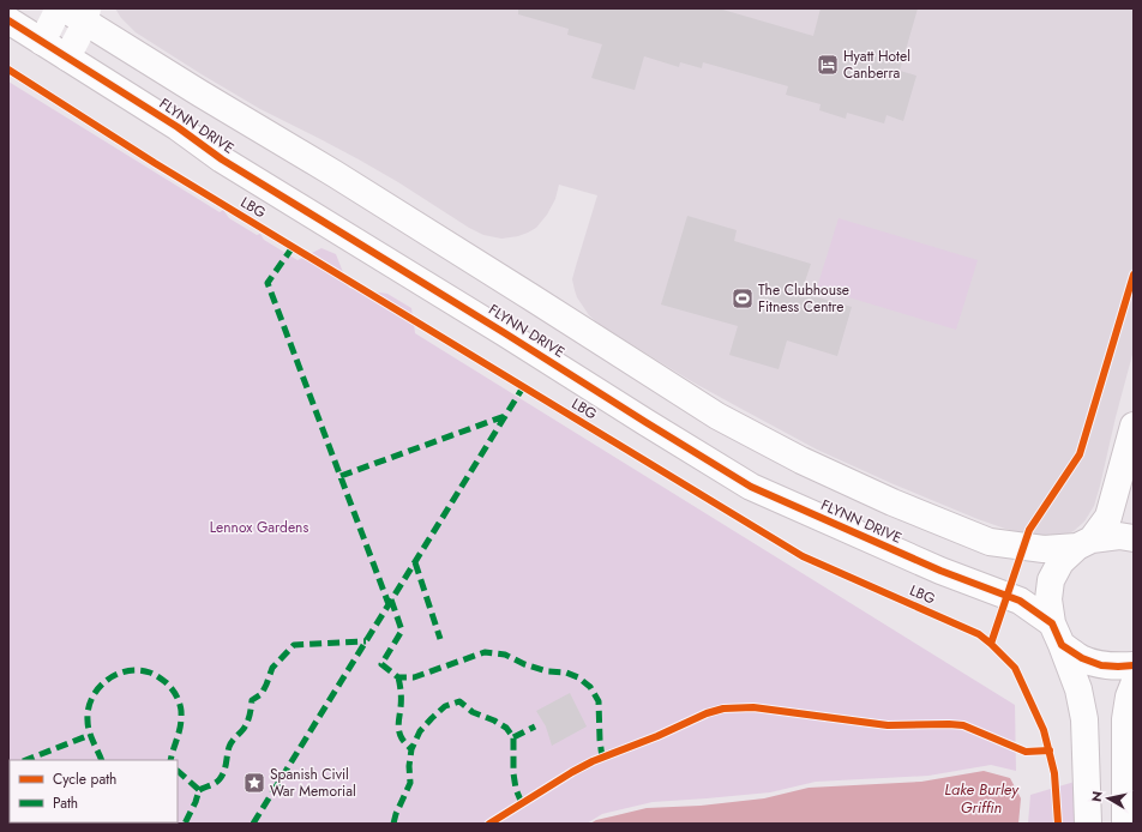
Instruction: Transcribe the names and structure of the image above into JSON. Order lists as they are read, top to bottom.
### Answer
{
  "streets": {
    "main road": ["FLYNN DRIVE"],
    "cycle path": ["LBG"]
  },
  "water": ["Lake Burley Griffin"],
  "parks": ["Lennox Gardens"],
  "places": {
    "hotel": ["Hyatt Hotel Canberra"],
    "sports": ["The Clubhouse Fitness Centre"],
    "place": ["Spanish Civil War Memorial"]
  },
  "legend": ["Cycle path", "Path"],
  "north": "left"
}
